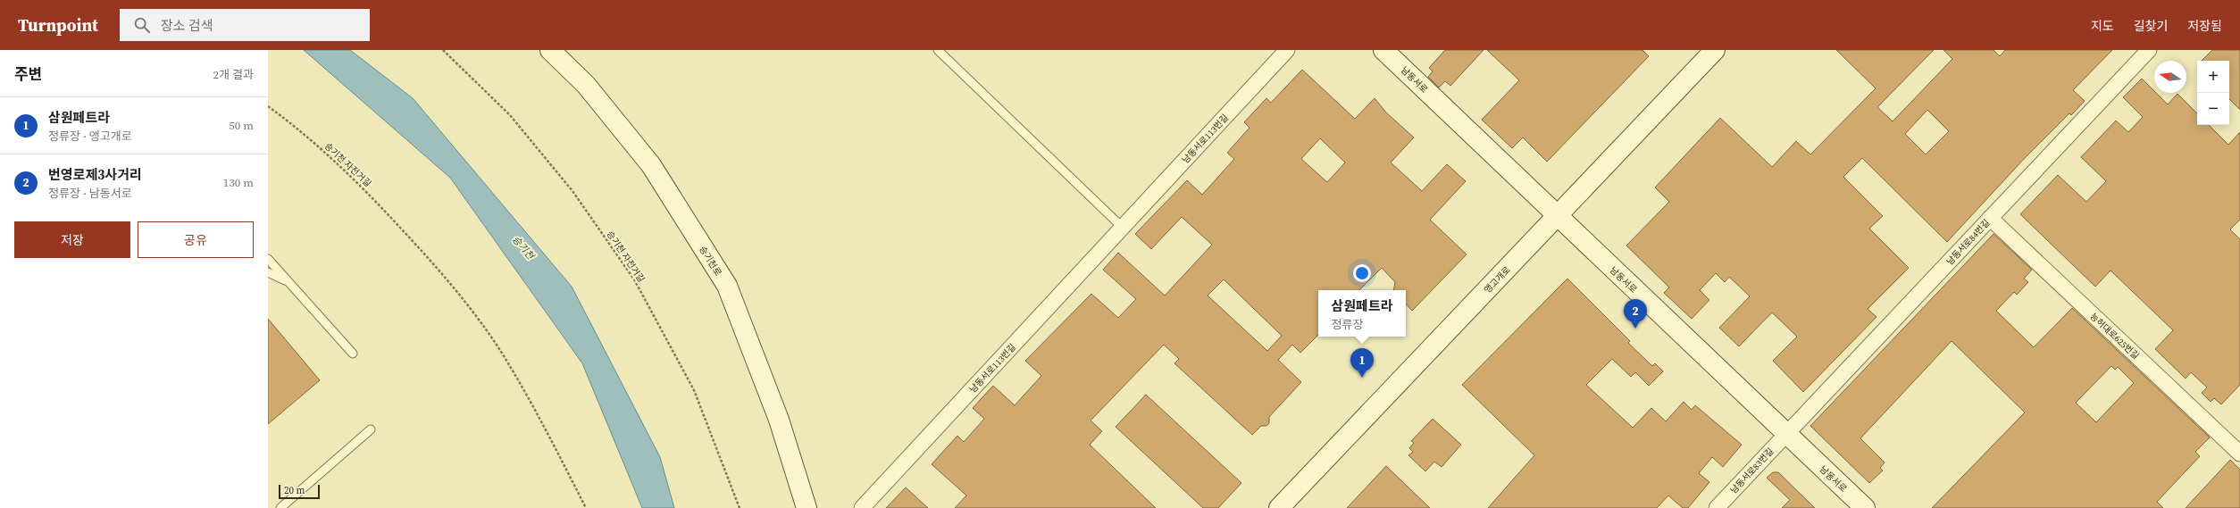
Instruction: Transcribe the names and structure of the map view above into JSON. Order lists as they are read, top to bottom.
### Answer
{
  "streets": {
    "street": [
      "남동서로",
      "남동서로113번길",
      "남동서로84번길",
      "승기천로",
      "앵고개로",
      "능허대로625번길",
      "남동서로83번길"
    ],
    "path": ["승기천 자전거길"]
  },
  "crossings": [
    ["남동서로", "남동서로84번길"],
    ["남동서로", "앵고개로"],
    ["남동서로", "남동서로83번길"],
    ["남동서로84번길", "능허대로625번길"],
    ["남동서로84번길", "남동서로83번길"]
  ],
  "water": ["승기천"],
  "scale_bar": "20 m",
  "north": "left",
  "page": {
    "header": "Turnpoint",
    "search": "장소 검색",
    "nav": ["지도", "길찾기", "저장됨"],
    "heading": ["주변", "2개 결과"],
    "map_buttons": ["+", "−"],
    "list": [
      {
        "mark": "1",
        "name": "삼원페트라",
        "note": "정류장 · 앵고개로",
        "value": "50 m"
      },
      {
        "mark": "2",
        "name": "번영로제3사거리",
        "note": "정류장 · 남동서로",
        "value": "130 m"
      }
    ],
    "buttons": ["저장", "공유"],
    "popup": ["삼원페트라", "정류장"],
    "pins": ["2", "1"],
    "scale": "20 m"
  }
}
